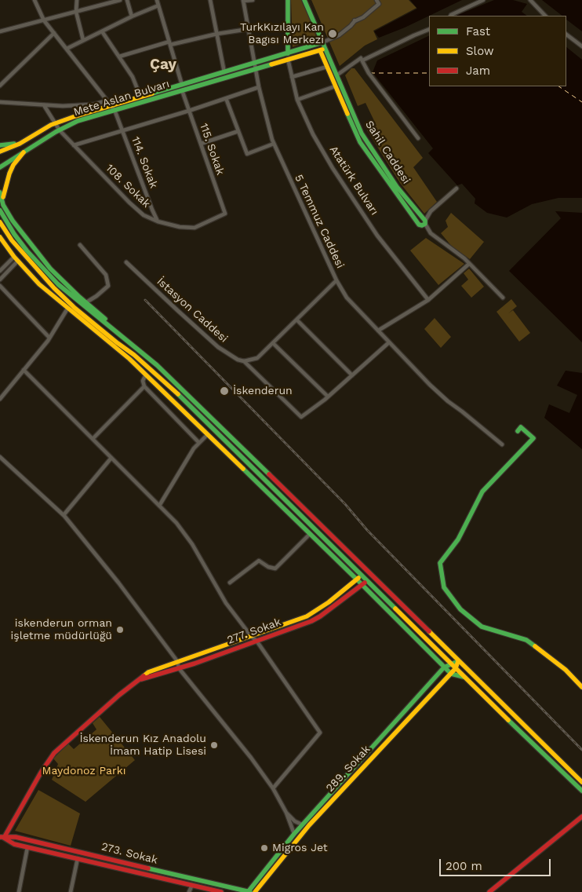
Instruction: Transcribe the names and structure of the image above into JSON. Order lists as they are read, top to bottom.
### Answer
{
  "streets": {
    "main road": [
      "Mete Aslan Bulvarı",
      "Sahil Caddesi",
      "Atatürk Bulvarı",
      "277. Sokak",
      "289. Sokak",
      "273. Sokak"
    ],
    "street": [
      "115. Sokak",
      "114. Sokak",
      "108. Sokak",
      "5 Temmuz Caddesi",
      "İstasyon Caddesi"
    ]
  },
  "crossings": [
    ["Mete Aslan Bulvarı", "115. Sokak"],
    ["Mete Aslan Bulvarı", "Sahil Caddesi"],
    ["Mete Aslan Bulvarı", "114. Sokak"],
    ["Mete Aslan Bulvarı", "Atatürk Bulvarı"],
    ["Mete Aslan Bulvarı", "108. Sokak"],
    ["Mete Aslan Bulvarı", "5 Temmuz Caddesi"],
    ["115. Sokak", "108. Sokak"],
    ["114. Sokak", "108. Sokak"],
    ["277. Sokak", "273. Sokak"]
  ],
  "districts": ["Çay"],
  "parks": ["Maydonoz Parkı"],
  "places": [
    "TurkKızılayı Kan Bagısı Merkezi",
    "İskenderun",
    "iskenderun orman işletme müdürlüğü",
    "İskenderun Kız Anadolu İmam Hatip Lisesi",
    "Migros Jet"
  ],
  "legend": ["Fast", "Slow", "Jam"],
  "scale_bar": "200 m"
}
